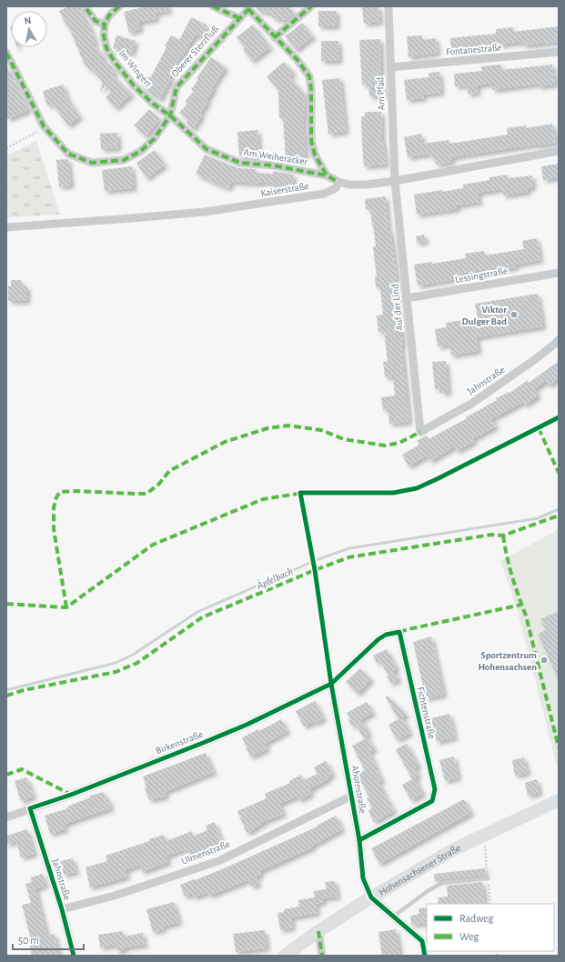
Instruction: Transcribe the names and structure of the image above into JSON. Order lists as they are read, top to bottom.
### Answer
{
  "streets": {
    "street": [
      "Fontanestraße",
      "Oberer Sterzfluß",
      "Im Wingert",
      "Am Pfad",
      "Am Weiheracker",
      "Kaiserstraße",
      "Lessingstraße",
      "Auf der Lind",
      "Jahnstraße",
      "Fichtenstraße",
      "Birkenstraße",
      "Ahornstraße",
      "Ulmenstraße",
      "Hohensachsener Straße"
    ]
  },
  "crossings": [
    ["Fontanestraße", "Am Pfad"],
    ["Oberer Sterzfluß", "Im Wingert"],
    ["Oberer Sterzfluß", "Am Weiheracker"],
    ["Im Wingert", "Am Weiheracker"],
    ["Am Pfad", "Auf der Lind"],
    ["Am Weiheracker", "Kaiserstraße"],
    ["Lessingstraße", "Auf der Lind"],
    ["Auf der Lind", "Jahnstraße"],
    ["Jahnstraße", "Birkenstraße"],
    ["Jahnstraße", "Ulmenstraße"],
    ["Fichtenstraße", "Birkenstraße"],
    ["Fichtenstraße", "Ahornstraße"],
    ["Birkenstraße", "Ahornstraße"],
    ["Ahornstraße", "Ulmenstraße"],
    ["Ahornstraße", "Hohensachsener Straße"]
  ],
  "water": ["Äpfelbach"],
  "places": ["Viktor Dulger Bad", "Sportzentrum Hohensachsen"],
  "legend": ["Radweg", "Weg"],
  "scale_bar": "50 m",
  "north": "top"
}
